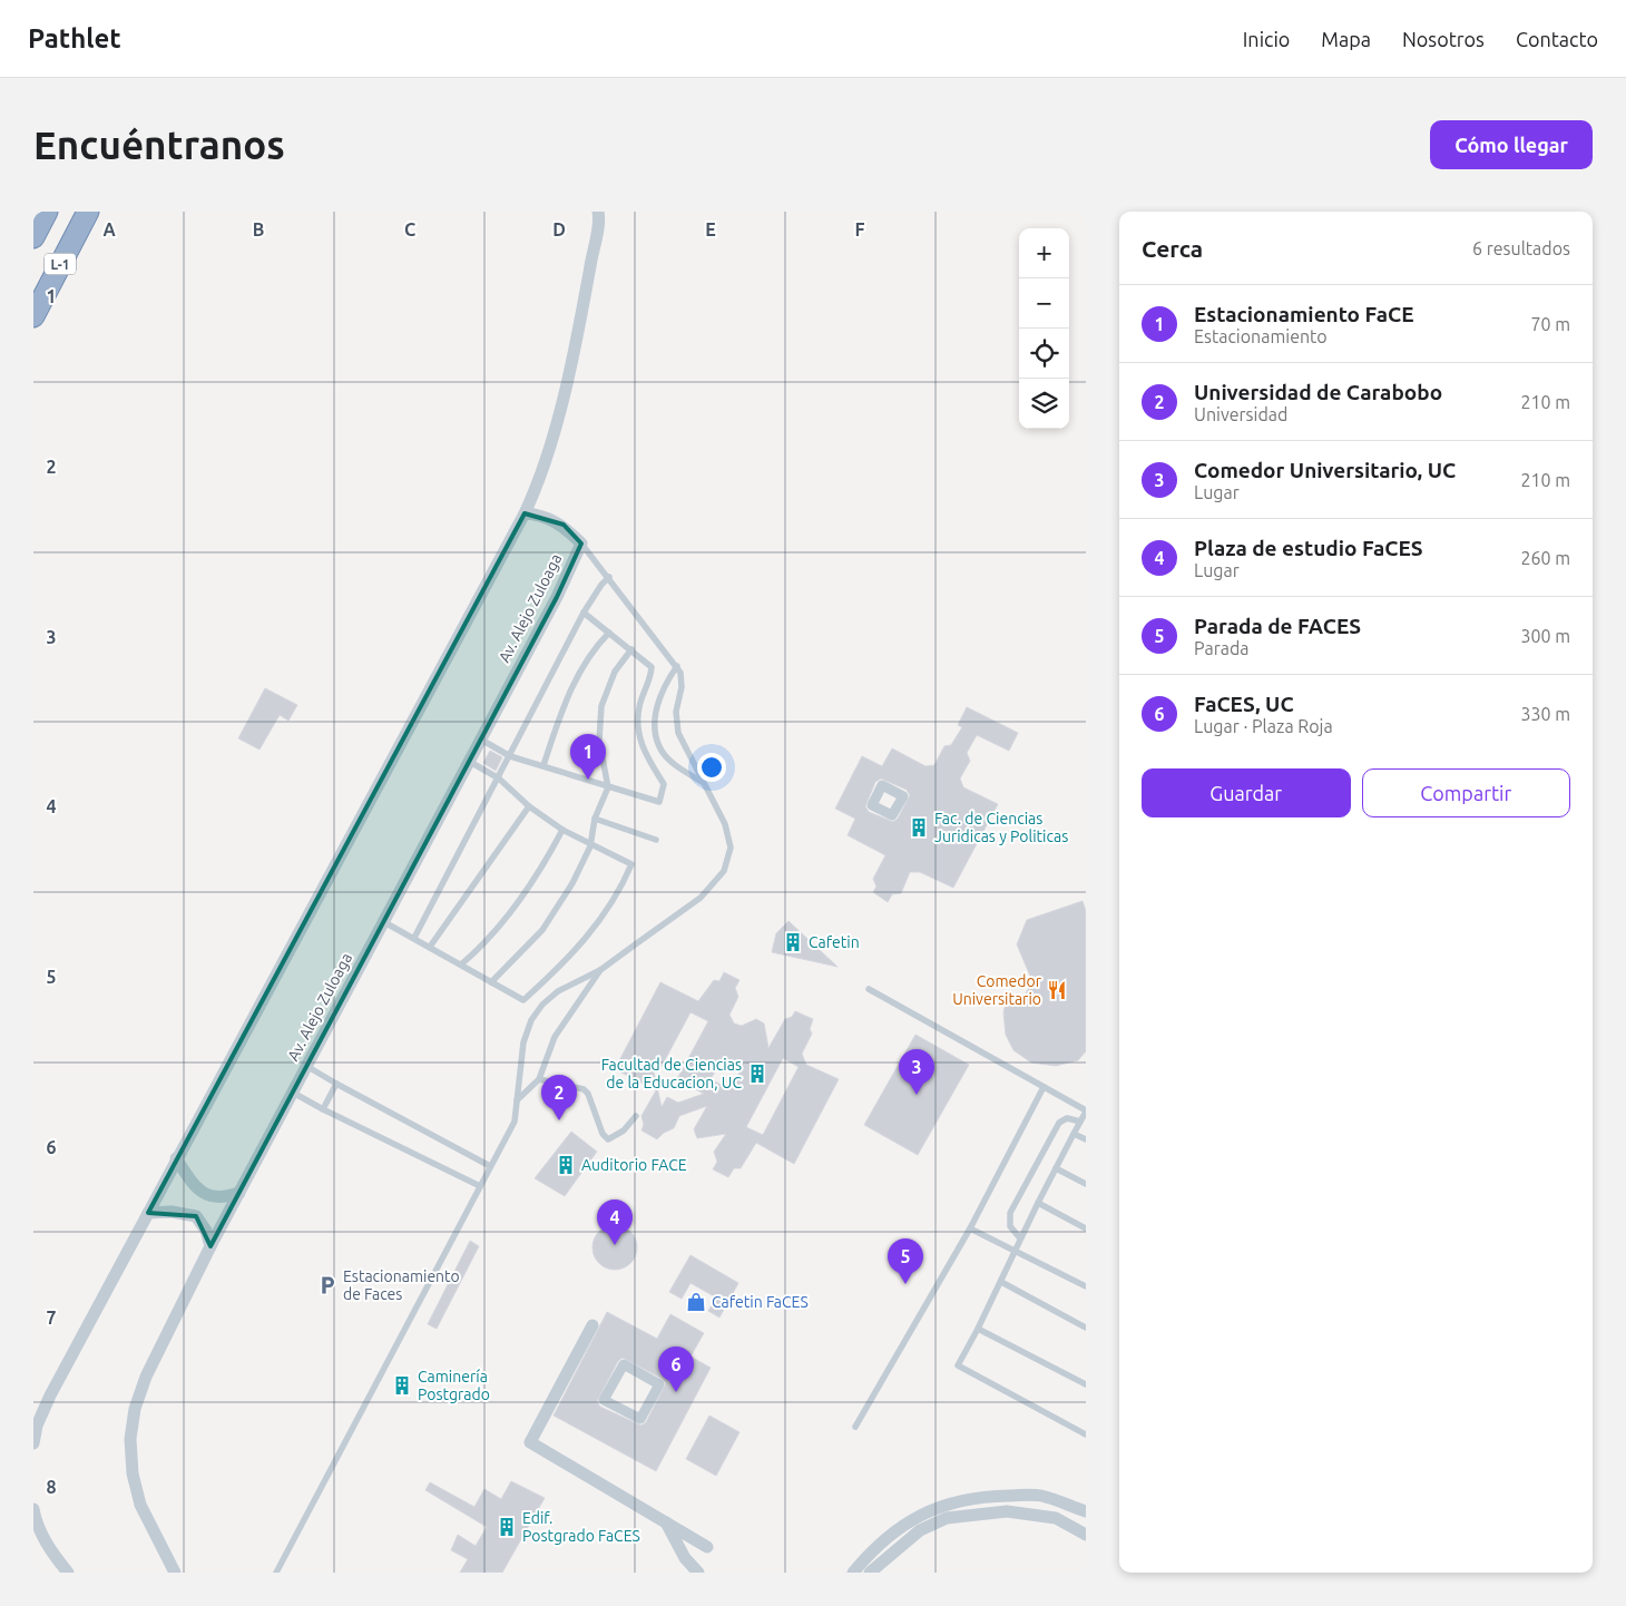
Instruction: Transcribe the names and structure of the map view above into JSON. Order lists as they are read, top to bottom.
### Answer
{
  "streets": {
    "highway": ["L-1"],
    "street": ["Av. Alejo Zuloaga"]
  },
  "places": {
    "building": [
      "Fac. de Ciencias Juridicas y Politicas",
      "Cafetin",
      "Facultad de Ciencias de la Educacion, UC",
      "Auditorio FACE",
      "Caminería Postgrado",
      "Edif. Postgrado FaCES"
    ],
    "restaurant": ["Comedor Universitario"],
    "parking": ["Estacionamiento de Faces"],
    "shop": ["Cafetin FaCES"]
  },
  "page": {
    "header": "Pathlet",
    "nav": [
      "Inicio",
      "Mapa",
      "Nosotros",
      "Contacto"
    ],
    "buttons": [
      "Cómo llegar",
      ["Guardar", "Compartir"]
    ],
    "title": "Encuéntranos",
    "heading": ["Cerca", "6 resultados"],
    "map_buttons": ["+", "−"],
    "list": [
      {
        "mark": "1",
        "name": "Estacionamiento FaCE",
        "note": "Estacionamiento",
        "value": "70 m"
      },
      {
        "mark": "2",
        "name": "Universidad de Carabobo",
        "note": "Universidad",
        "value": "210 m"
      },
      {
        "mark": "3",
        "name": "Comedor Universitario, UC",
        "note": "Lugar",
        "value": "210 m"
      },
      {
        "mark": "4",
        "name": "Plaza de estudio FaCES",
        "note": "Lugar",
        "value": "260 m"
      },
      {
        "mark": "5",
        "name": "Parada de FACES",
        "note": "Parada",
        "value": "300 m"
      },
      {
        "mark": "6",
        "name": "FaCES, UC",
        "note": "Lugar · Plaza Roja",
        "value": "330 m"
      }
    ],
    "pins": [
      "1",
      "3",
      "2",
      "4",
      "5",
      "6"
    ]
  },
  "grid": {
    "columns": [
      "A",
      "B",
      "C",
      "D",
      "E",
      "F"
    ],
    "rows": [
      "1",
      "2",
      "3",
      "4",
      "5",
      "6",
      "7",
      "8"
    ]
  }
}
